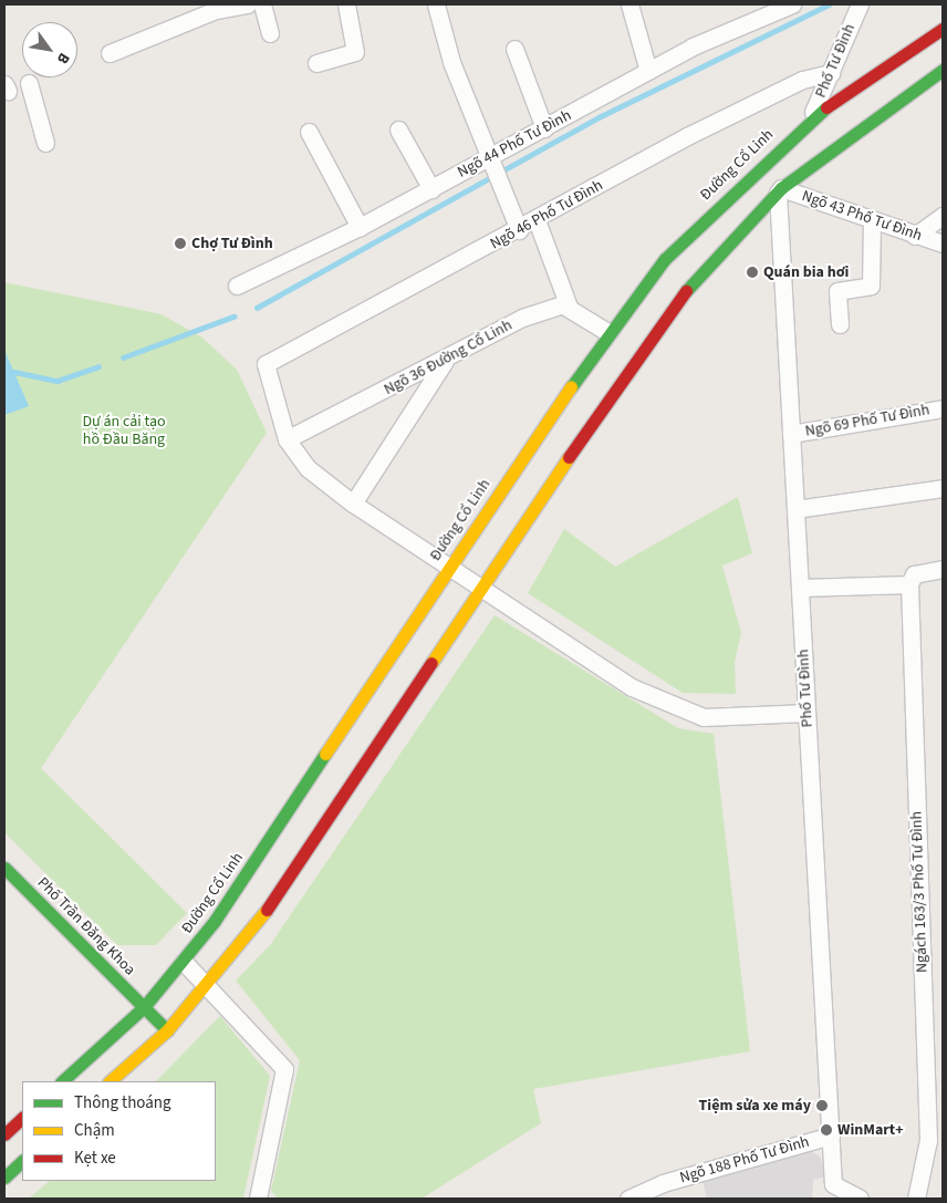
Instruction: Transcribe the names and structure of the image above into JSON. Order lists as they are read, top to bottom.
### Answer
{
  "streets": {
    "main road": ["Đường Cổ Linh", "Phố Trần Đăng Khoa"],
    "street": [
      "Phố Tư Đình",
      "Ngõ 44 Phố Tư Đình",
      "Ngõ 46 Phố Tư Đình",
      "Ngõ 43 Phố Tư Đình",
      "Ngõ 36 Đường Cổ Linh",
      "Ngõ 69 Phố Tư Đình",
      "Ngách 163/3 Phố Tư Đình",
      "Ngõ 188 Phố Tư Đình"
    ]
  },
  "crossings": [
    ["Phố Tư Đình", "Đường Cổ Linh"],
    ["Phố Tư Đình", "Ngõ 46 Phố Tư Đình"],
    ["Phố Tư Đình", "Ngõ 43 Phố Tư Đình"],
    ["Phố Tư Đình", "Ngõ 69 Phố Tư Đình"],
    ["Phố Tư Đình", "Ngõ 188 Phố Tư Đình"],
    ["Đường Cổ Linh", "Phố Trần Đăng Khoa"],
    ["Ngõ 46 Phố Tư Đình", "Ngõ 36 Đường Cổ Linh"]
  ],
  "parks": ["Dự án cải tạo hồ Đầu Băng"],
  "places": [
    "Chợ Tư Đình",
    "Quán bia hơi",
    "Tiệm sửa xe máy",
    "WinMart+"
  ],
  "legend": ["Thông thoáng", "Chậm", "Kẹt xe"],
  "north": "bottom right"
}
